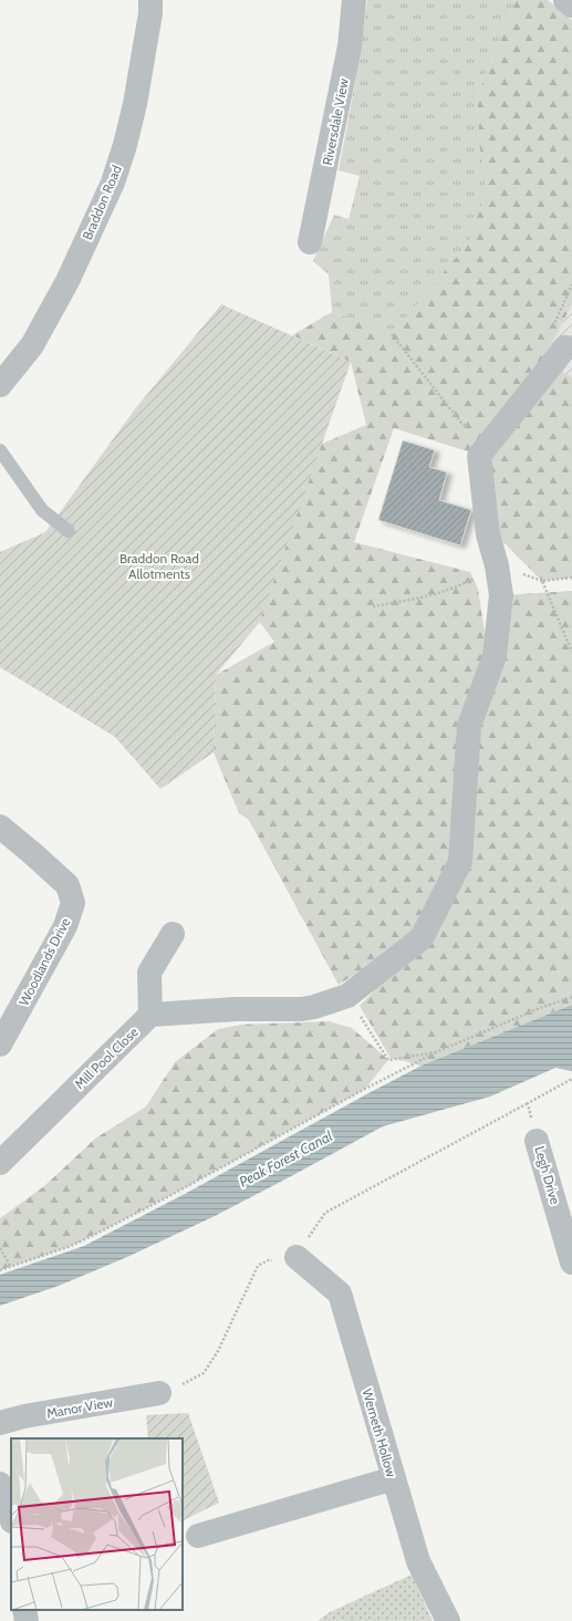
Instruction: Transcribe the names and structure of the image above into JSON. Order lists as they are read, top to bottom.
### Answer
{
  "streets": {
    "street": [
      "Riversdale View",
      "Braddon Road",
      "Woodlands Drive",
      "Mill Pool Close",
      "Legh Drive",
      "Manor View",
      "Werneth Hollow"
    ]
  },
  "water": ["Peak Forest Canal"],
  "parks": ["Braddon Road Allotments"]
}
